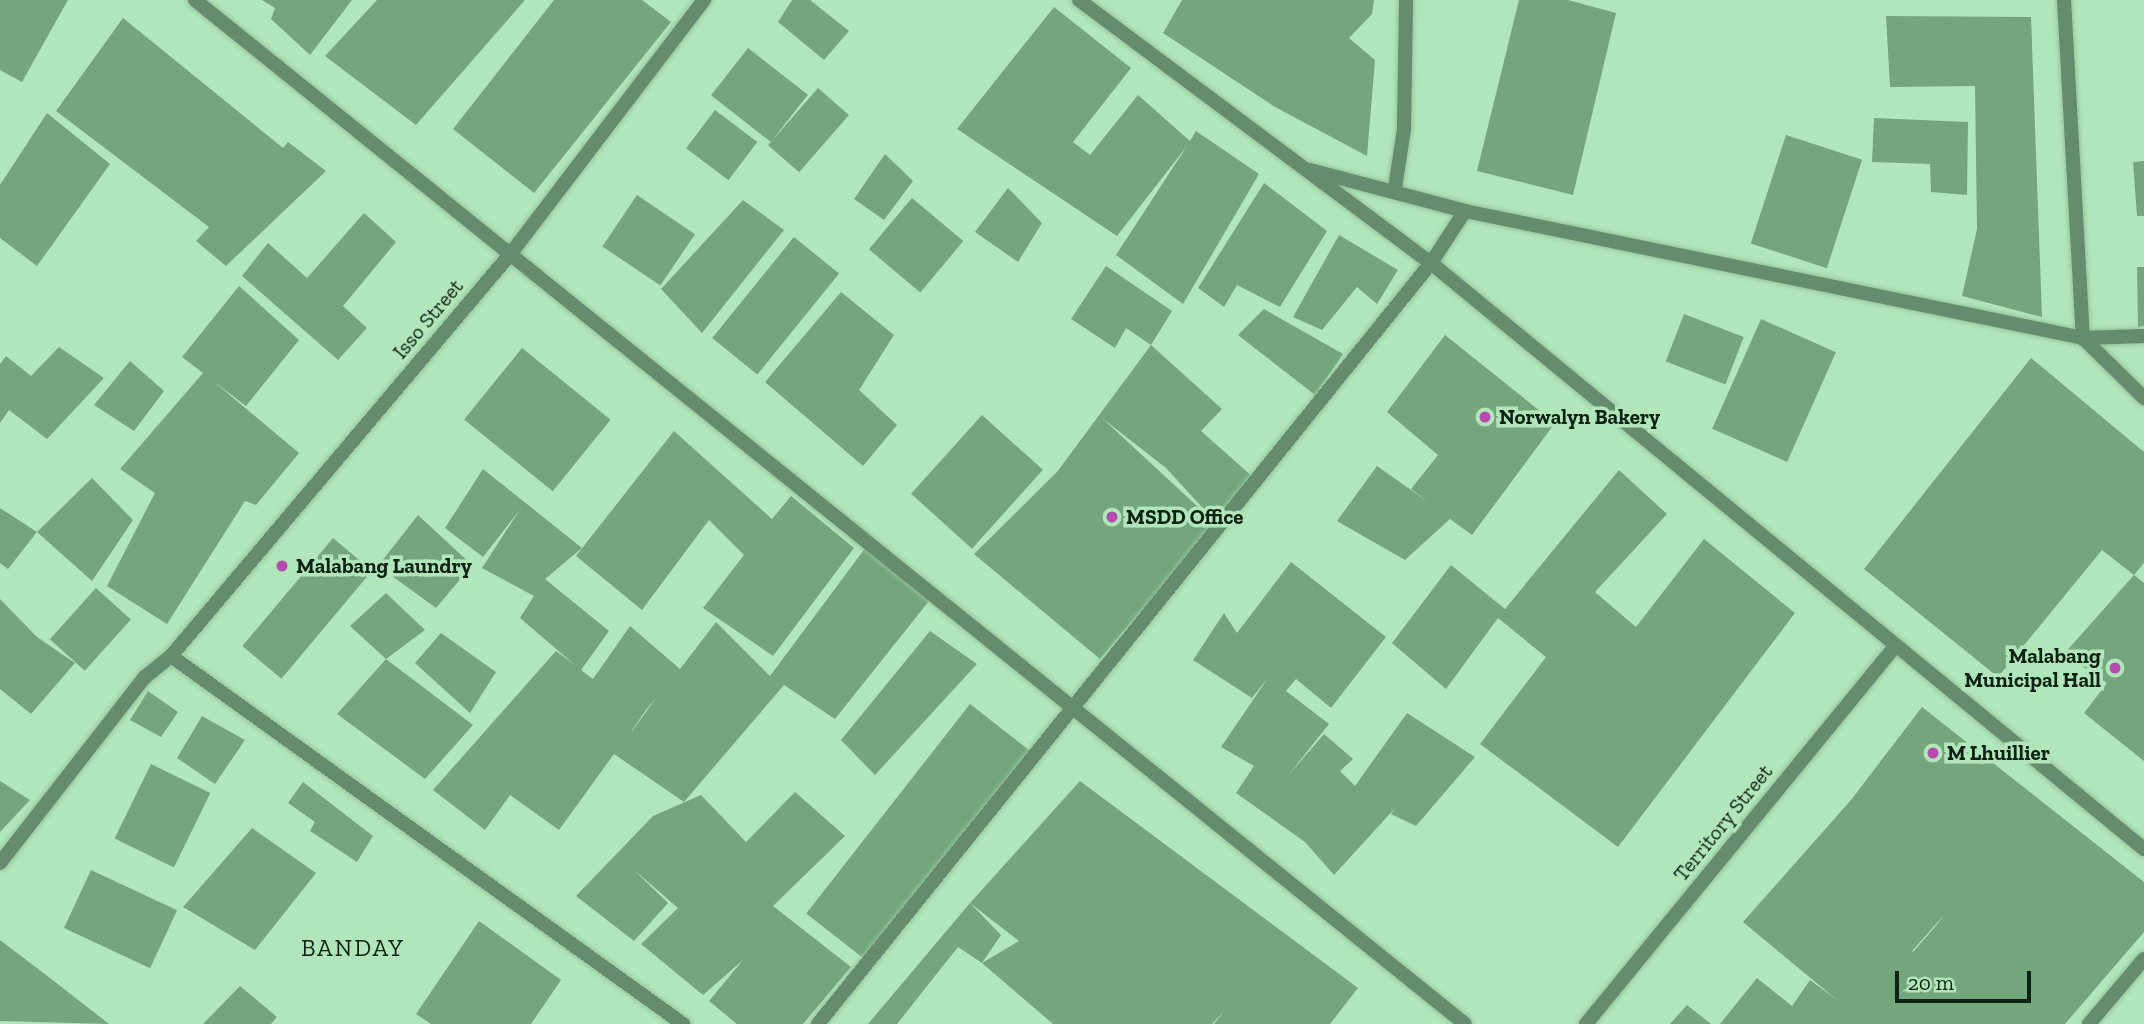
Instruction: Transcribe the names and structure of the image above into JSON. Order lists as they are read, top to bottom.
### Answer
{
  "streets": {
    "street": ["Isso Street", "Territory Street"]
  },
  "districts": ["BANDAY"],
  "places": [
    "Norwalyn Bakery",
    "MSDD Office",
    "Malabang Laundry",
    "Malabang Municipal Hall",
    "M Lhuillier"
  ],
  "scale_bar": "20 m"
}
